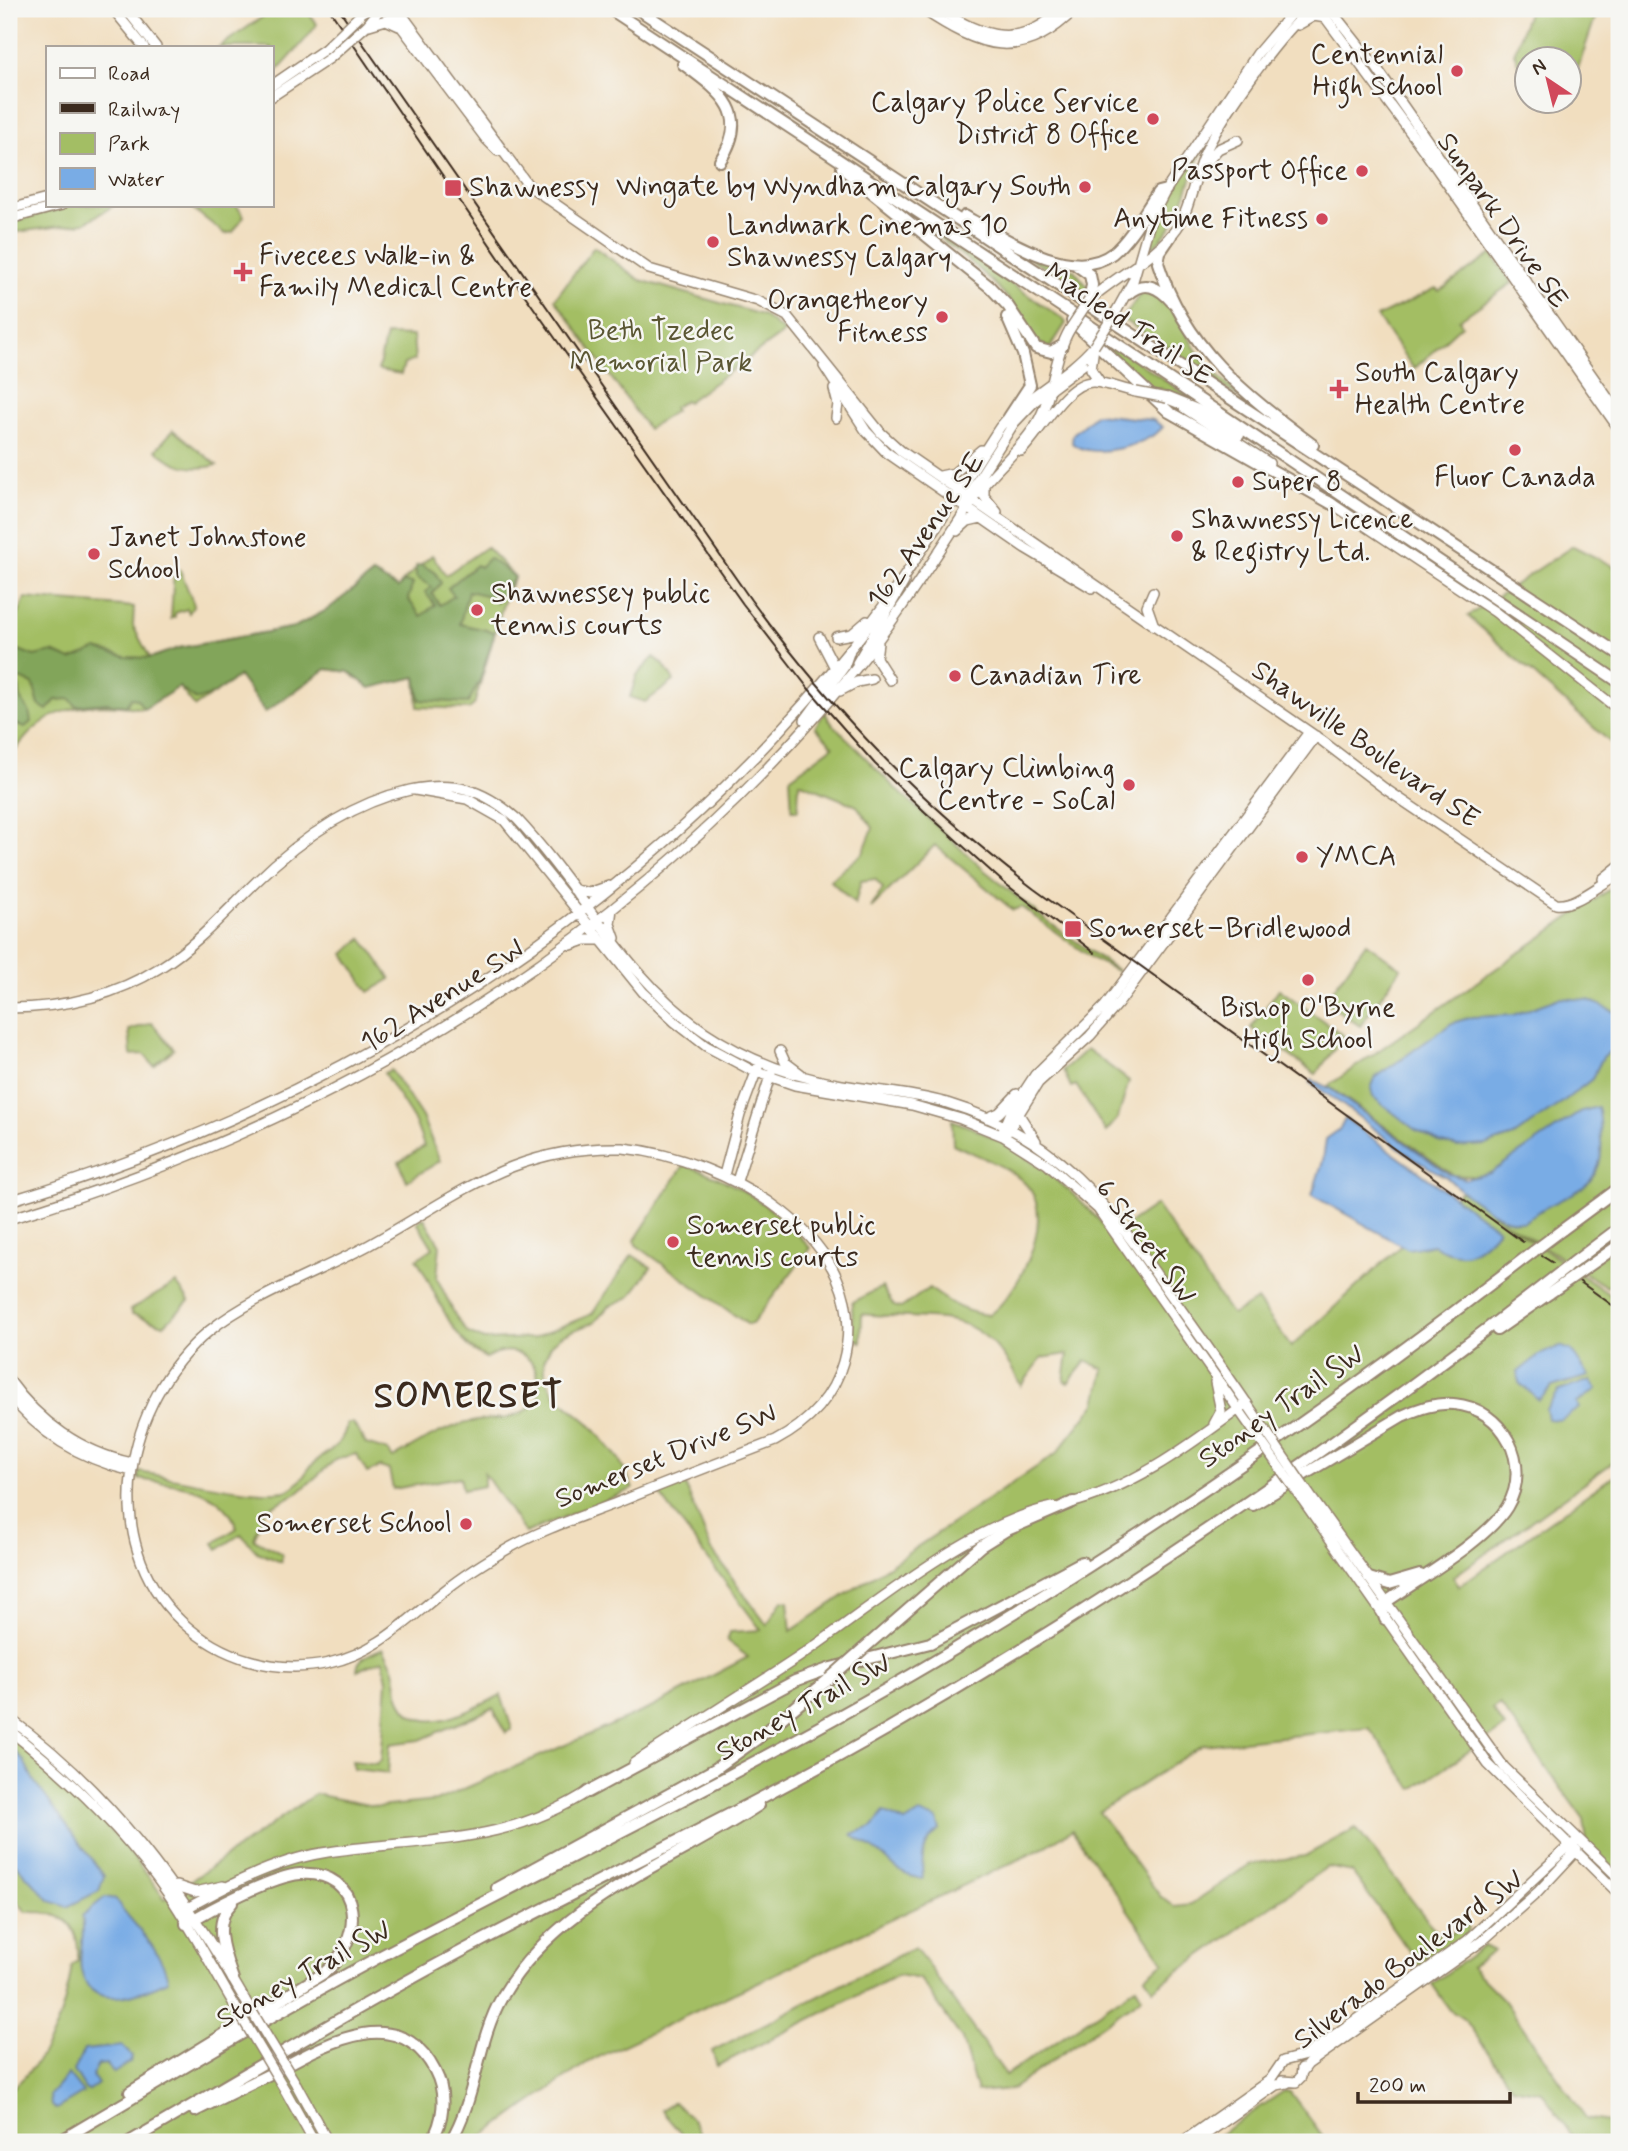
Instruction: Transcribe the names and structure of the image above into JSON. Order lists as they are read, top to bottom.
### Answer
{
  "streets": {
    "highway": ["Macleod Trail SE", "Stoney Trail SW"],
    "main road": [
      "Sunpark Drive SE",
      "162 Avenue SE",
      "Shawville Boulevard SE",
      "162 Avenue SW",
      "6 Street SW",
      "Somerset Drive SW",
      "Silverado Boulevard SW"
    ]
  },
  "crossings": [
    ["162 Avenue SE", "Shawville Boulevard SE"],
    ["162 Avenue SE", "162 Avenue SW"],
    ["162 Avenue SW", "6 Street SW"],
    ["6 Street SW", "Silverado Boulevard SW"]
  ],
  "districts": ["SOMERSET"],
  "parks": ["Beth Tzedec Memorial Park"],
  "places": {
    "other": [
      "Centennial High School",
      "Calgary Police Service District 8 Office",
      "Passport Office",
      "Wingate by Wyndham Calgary South",
      "Anytime Fitness",
      "Landmark Cinemas 10 Shawnessy Calgary",
      "Orangetheory Fitness",
      "Fluor Canada",
      "Super 8",
      "Shawnessy Licence & Registry Ltd.",
      "Janet Johnstone School",
      "Shawnessey public tennis courts",
      "Canadian Tire",
      "Calgary Climbing Centre - SoCal",
      "YMCA",
      "Bishop O'Byrne High School",
      "Somerset public tennis courts",
      "Somerset School"
    ],
    "transit": ["Shawnessy", "Somerset–Bridlewood"],
    "health": ["Fivecees Walk-in & Family Medical Centre", "South Calgary Health Centre"]
  },
  "legend": [
    "Road",
    "Railway",
    "Park",
    "Water"
  ],
  "scale_bar": "200 m",
  "north": "top left"
}
